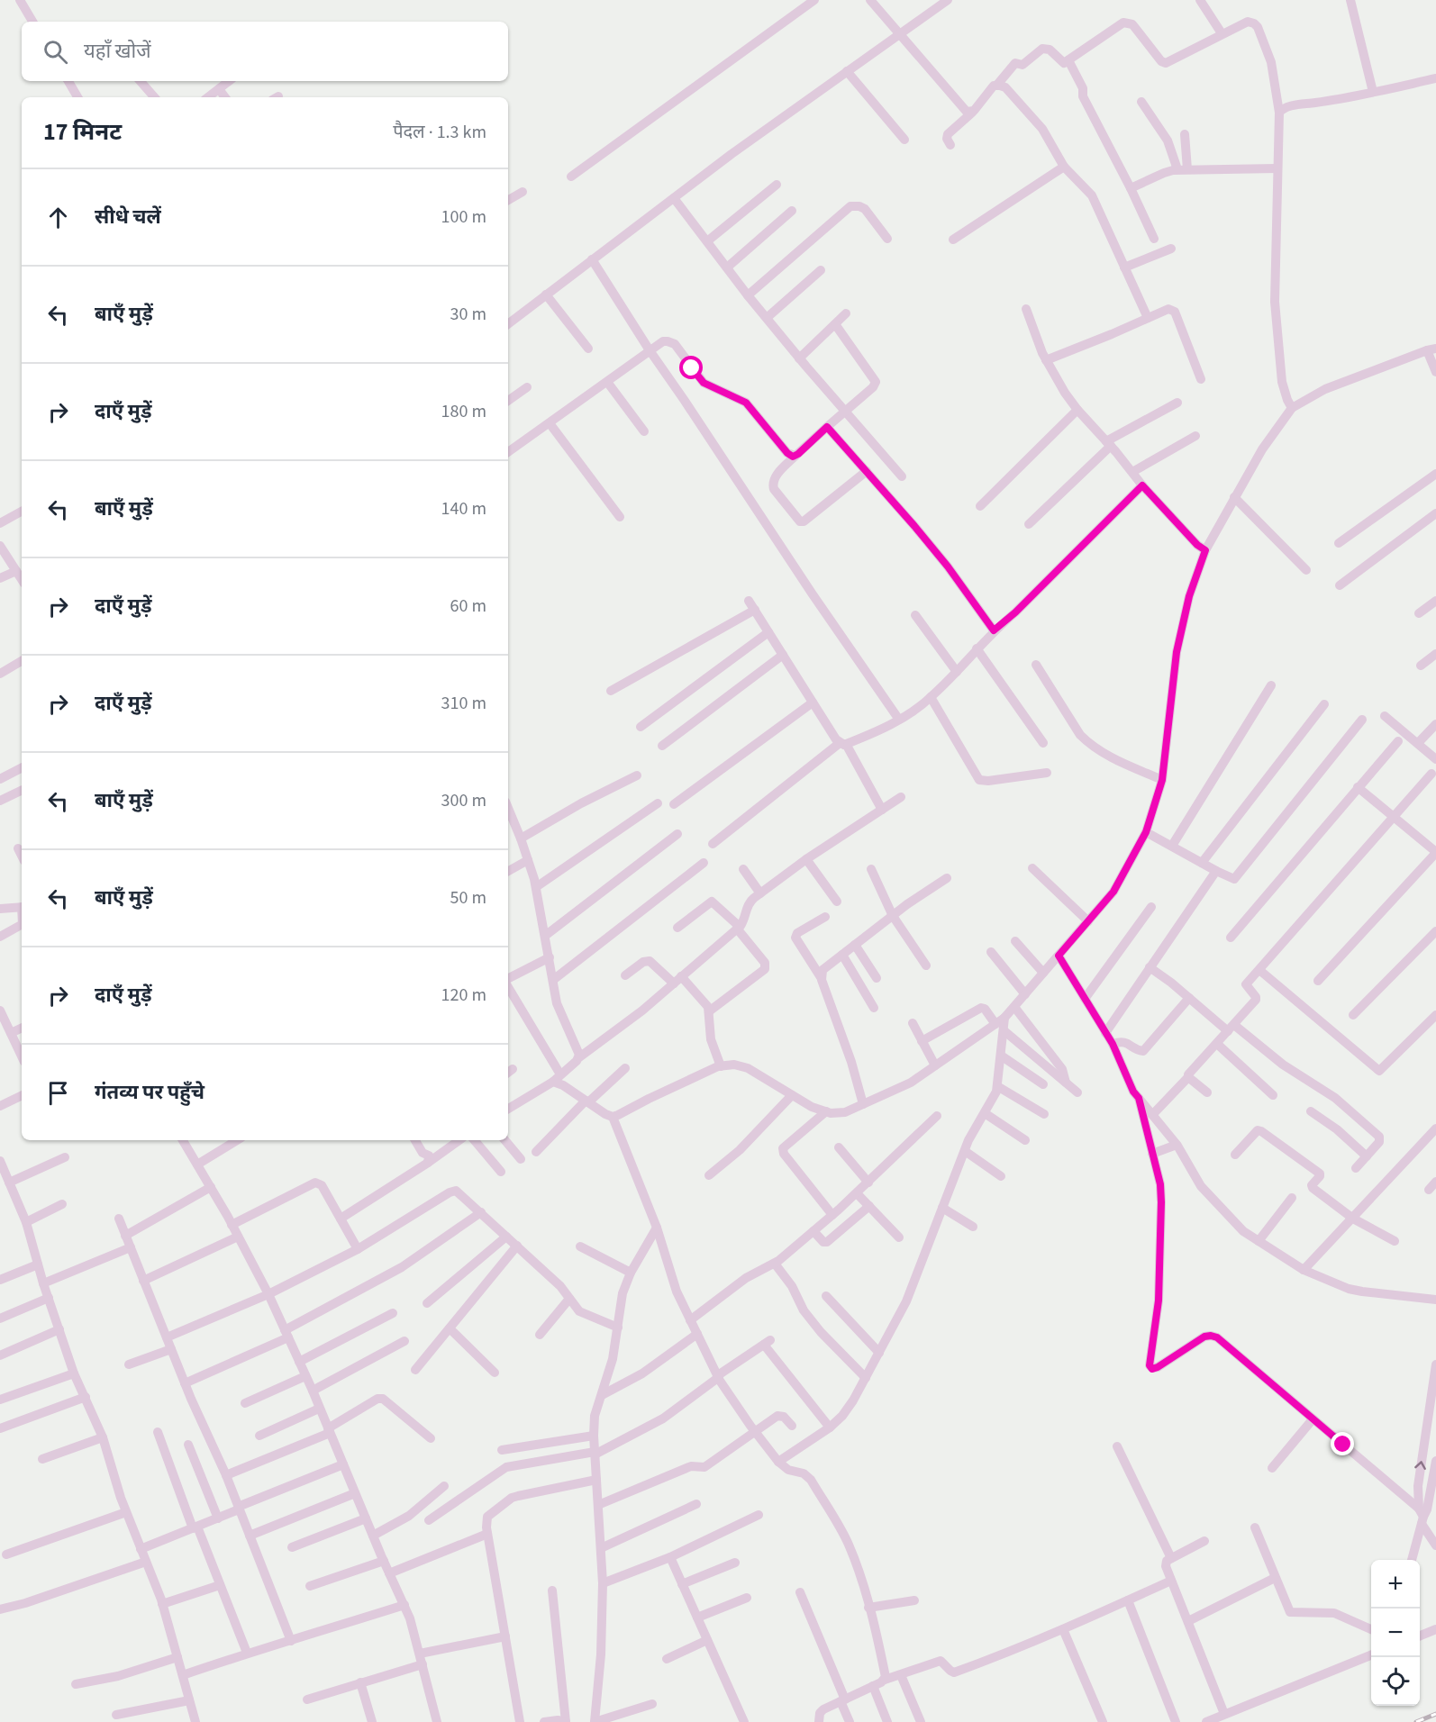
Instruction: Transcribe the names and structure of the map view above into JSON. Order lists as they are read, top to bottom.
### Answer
{
  "page": {
    "search": "यहाँ खोजें",
    "heading": ["17 मिनट", "पैदल · 1.3 km"],
    "list": [
      ["सीधे चलें", "100 m"],
      ["बाएँ मुड़ें", "30 m"],
      ["दाएँ मुड़ें", "180 m"],
      ["बाएँ मुड़ें", "140 m"],
      ["दाएँ मुड़ें", "60 m"],
      ["दाएँ मुड़ें", "310 m"],
      ["बाएँ मुड़ें", "300 m"],
      ["बाएँ मुड़ें", "50 m"],
      ["दाएँ मुड़ें", "120 m"],
      "गंतव्य पर पहुँचे"
    ],
    "map_buttons": ["+", "−"]
  }
}
